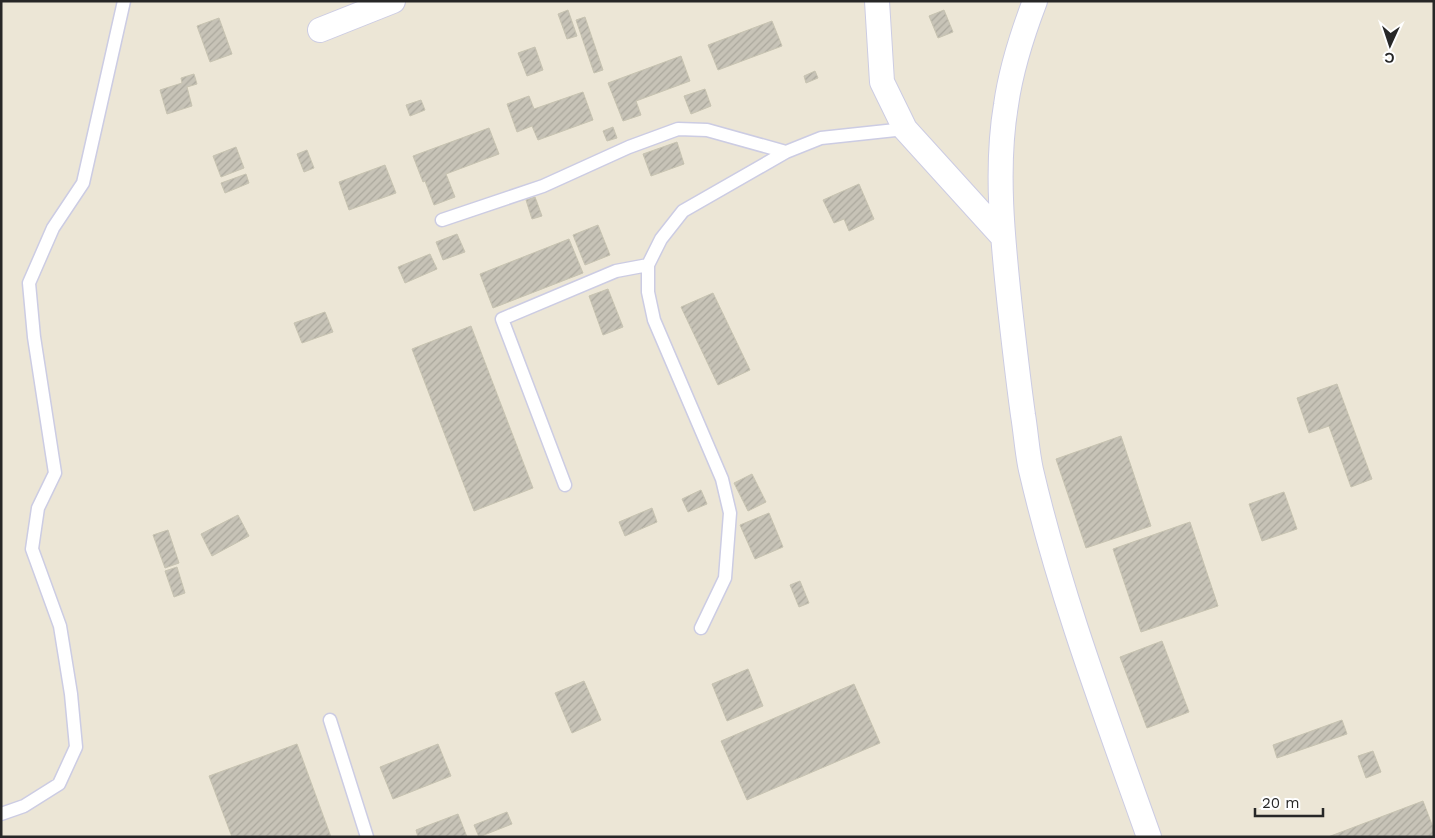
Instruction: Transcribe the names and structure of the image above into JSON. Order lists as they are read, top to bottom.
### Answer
{
  "scale_bar": "20 m",
  "north": "bottom"
}
